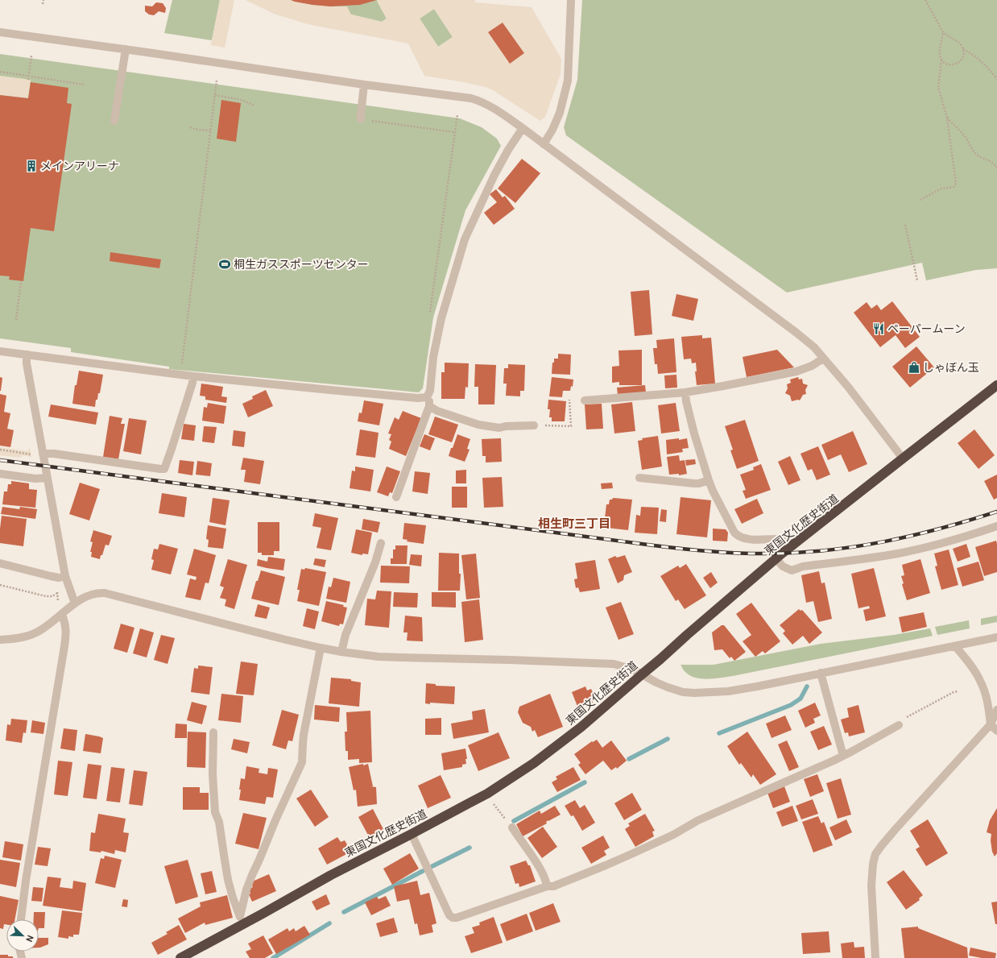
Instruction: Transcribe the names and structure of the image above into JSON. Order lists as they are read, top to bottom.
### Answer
{
  "streets": {
    "highway": ["東国文化歴史街道"]
  },
  "districts": ["相生町三丁目"],
  "places": {
    "building": ["メインアリーナ"],
    "sports": ["桐生ガススポーツセンター"],
    "restaurant": ["ペーパームーン"],
    "shop": ["しゃぼん玉"]
  },
  "north": "bottom right"
}
